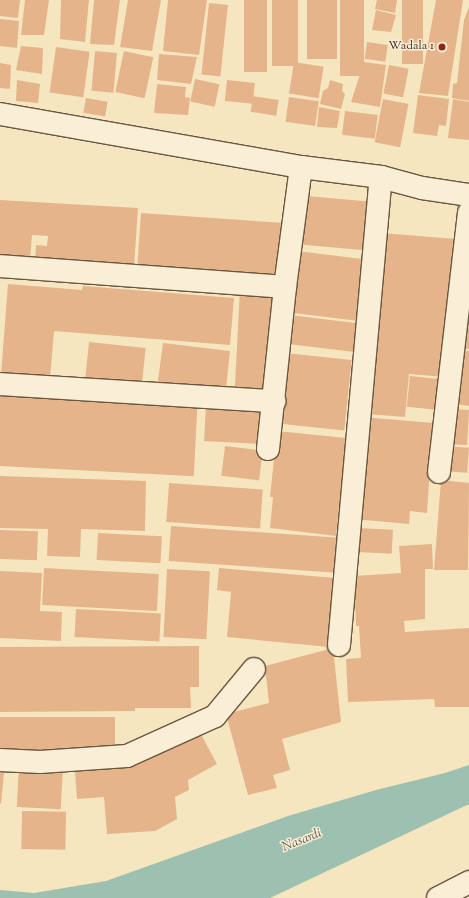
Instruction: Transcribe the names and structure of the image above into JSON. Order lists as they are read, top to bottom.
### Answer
{
  "water": ["Nasardi"],
  "places": ["Wadala 1"]
}
